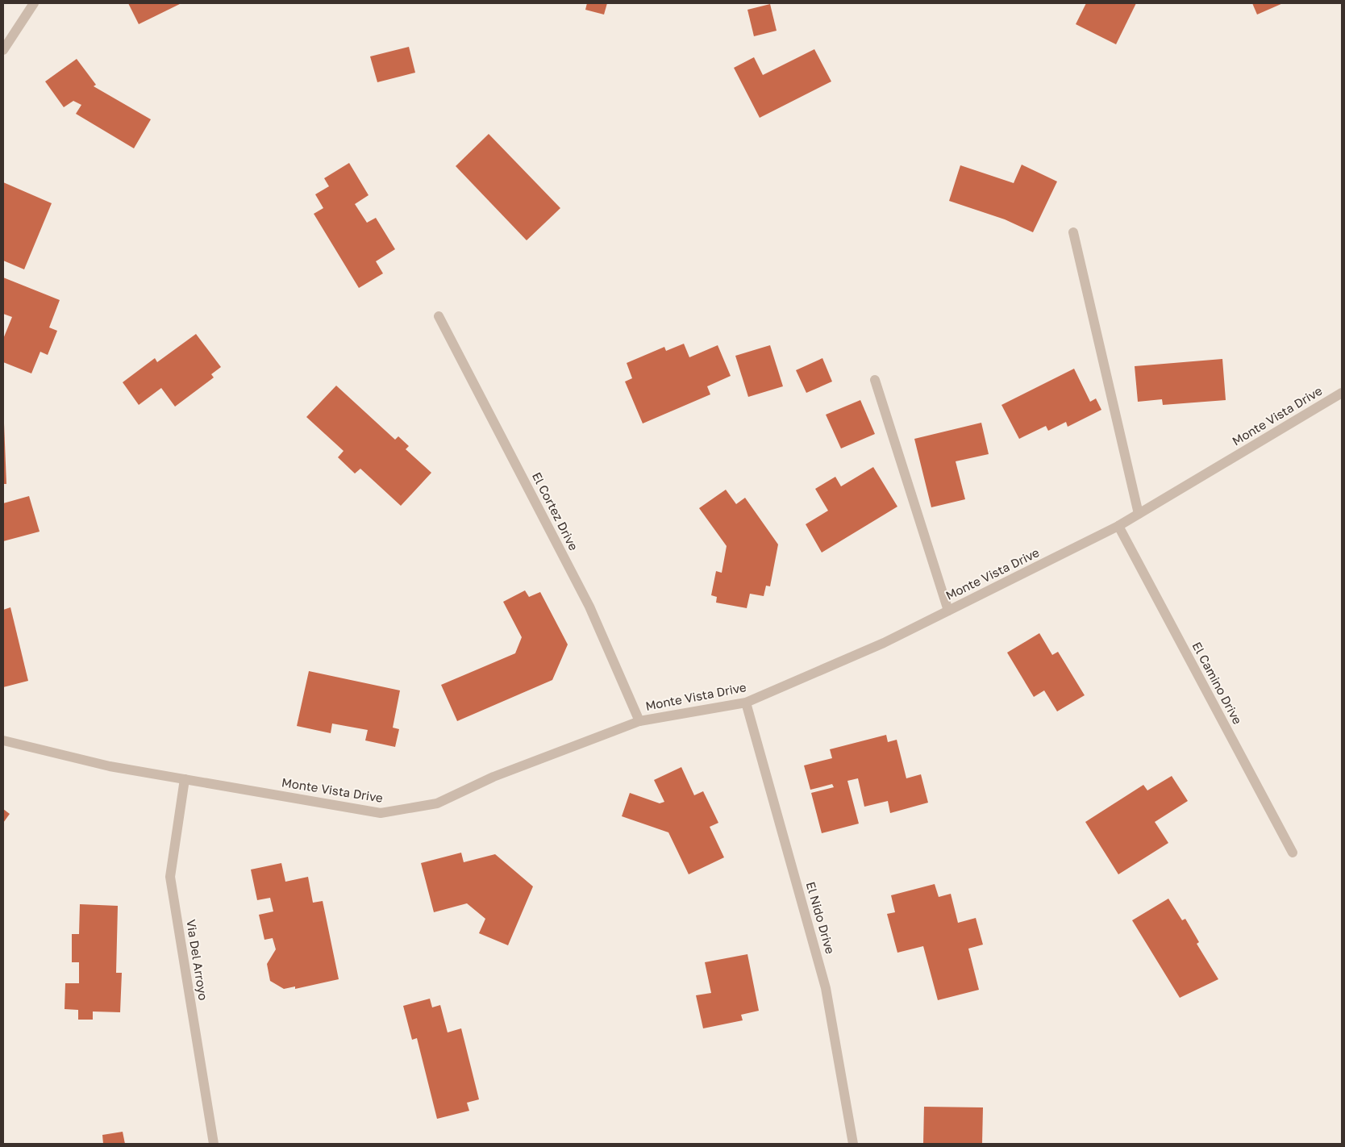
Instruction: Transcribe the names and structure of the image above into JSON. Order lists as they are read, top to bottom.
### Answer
{
  "streets": {
    "street": [
      "Monte Vista Drive",
      "El Cortez Drive",
      "El Camino Drive",
      "El Nido Drive",
      "Via Del Arroyo"
    ]
  },
  "crossings": [
    ["Monte Vista Drive", "El Cortez Drive"],
    ["Monte Vista Drive", "El Camino Drive"],
    ["Monte Vista Drive", "El Nido Drive"],
    ["Monte Vista Drive", "Via Del Arroyo"]
  ]
}
